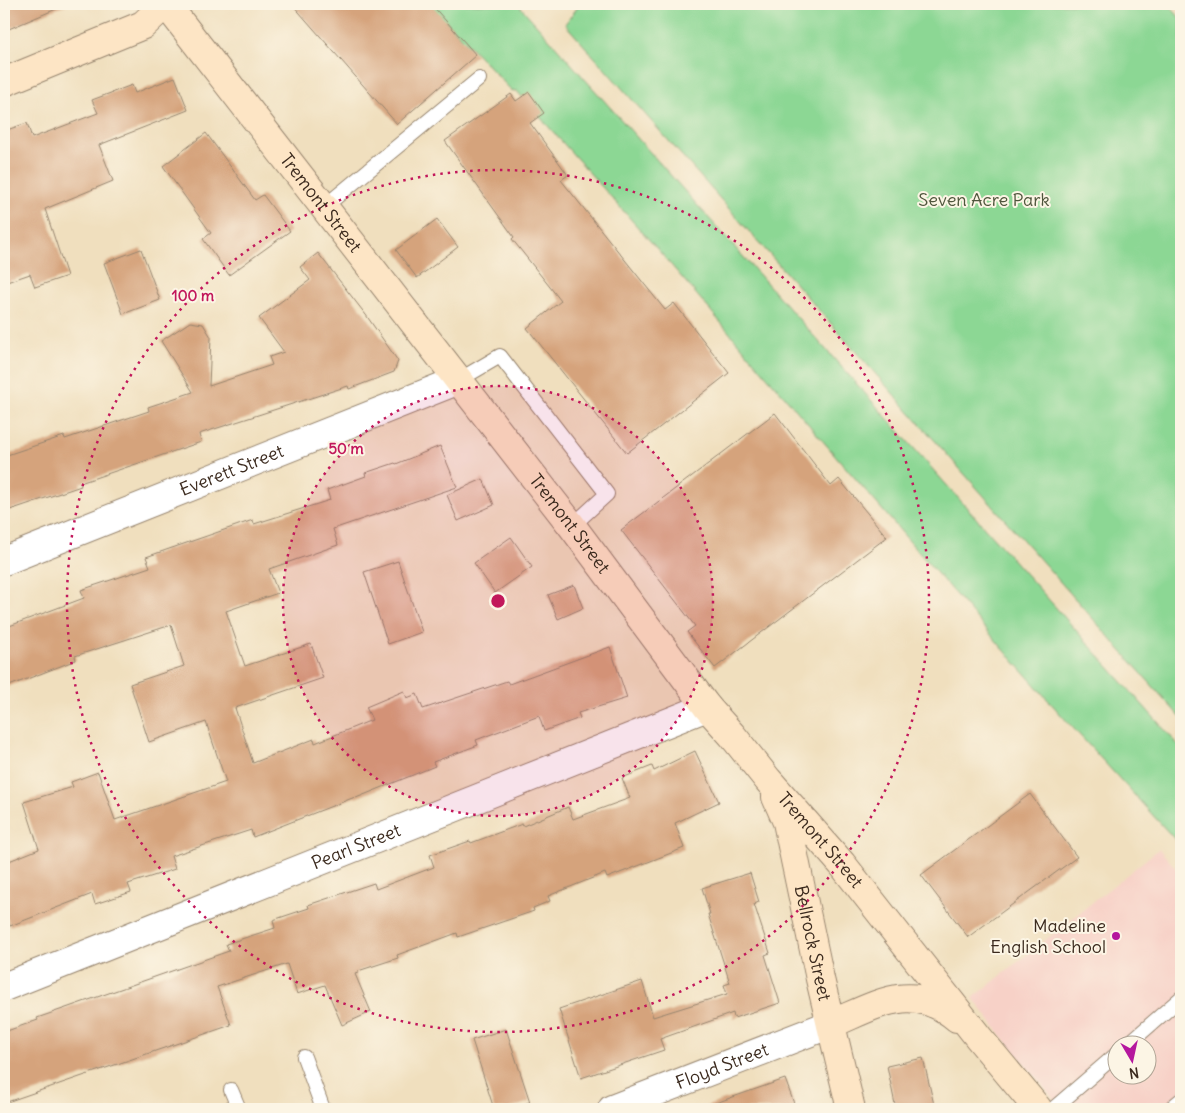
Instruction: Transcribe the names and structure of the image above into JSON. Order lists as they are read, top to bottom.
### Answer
{
  "streets": {
    "street": [
      "Tremont Street",
      "Everett Street",
      "Pearl Street",
      "Bellrock Street",
      "Floyd Street"
    ]
  },
  "crossings": [
    ["Tremont Street", "Everett Street"],
    ["Tremont Street", "Pearl Street"],
    ["Tremont Street", "Bellrock Street"],
    ["Tremont Street", "Floyd Street"],
    ["Bellrock Street", "Floyd Street"]
  ],
  "parks": ["Seven Acre Park"],
  "places": ["Madeline English School"],
  "north": "bottom",
  "rings": ["100 m", "50 m"]
}
